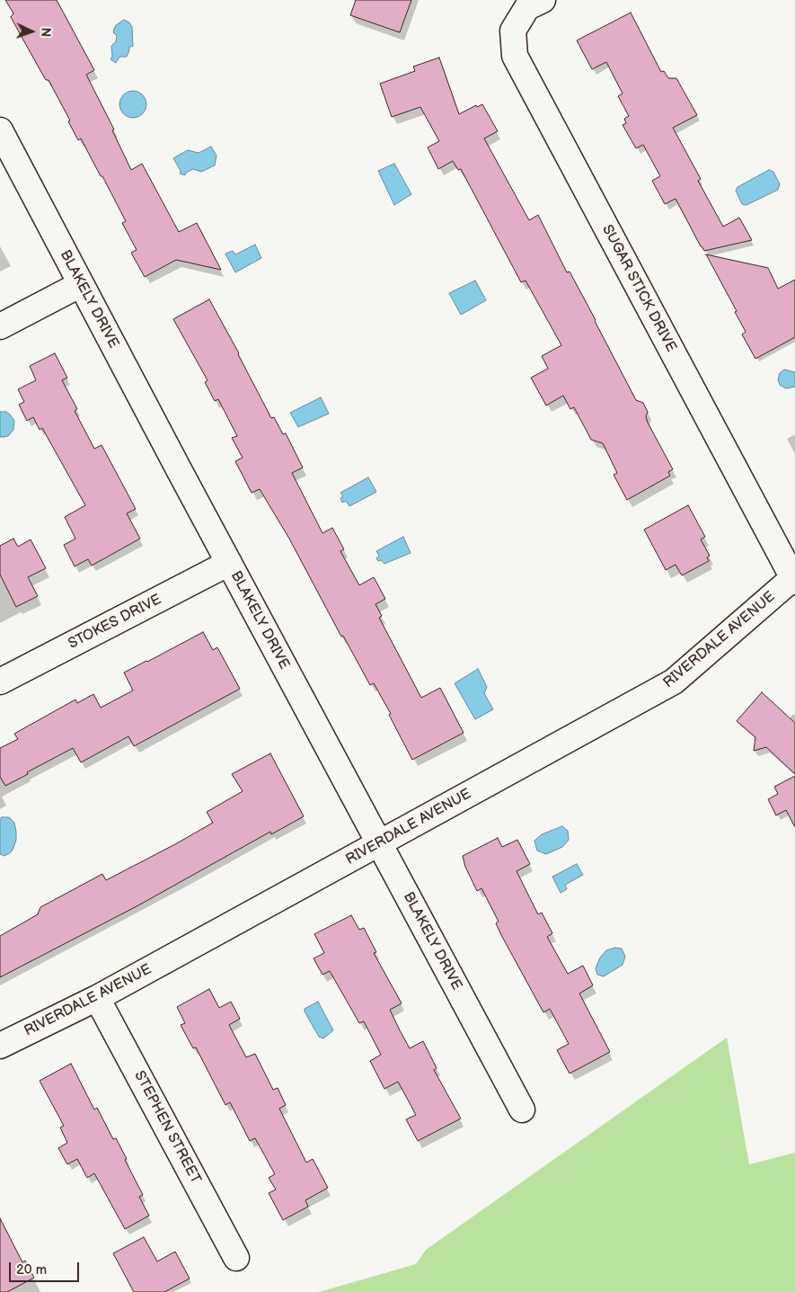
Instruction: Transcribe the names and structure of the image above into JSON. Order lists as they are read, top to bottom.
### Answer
{
  "streets": {
    "street": [
      "SUGAR STICK DRIVE",
      "BLAKELY DRIVE",
      "STOKES DRIVE",
      "RIVERDALE AVENUE",
      "STEPHEN STREET"
    ]
  },
  "crossings": [
    ["SUGAR STICK DRIVE", "RIVERDALE AVENUE"],
    ["BLAKELY DRIVE", "STOKES DRIVE"],
    ["BLAKELY DRIVE", "RIVERDALE AVENUE"],
    ["RIVERDALE AVENUE", "STEPHEN STREET"]
  ],
  "scale_bar": "20 m",
  "north": "right"
}
